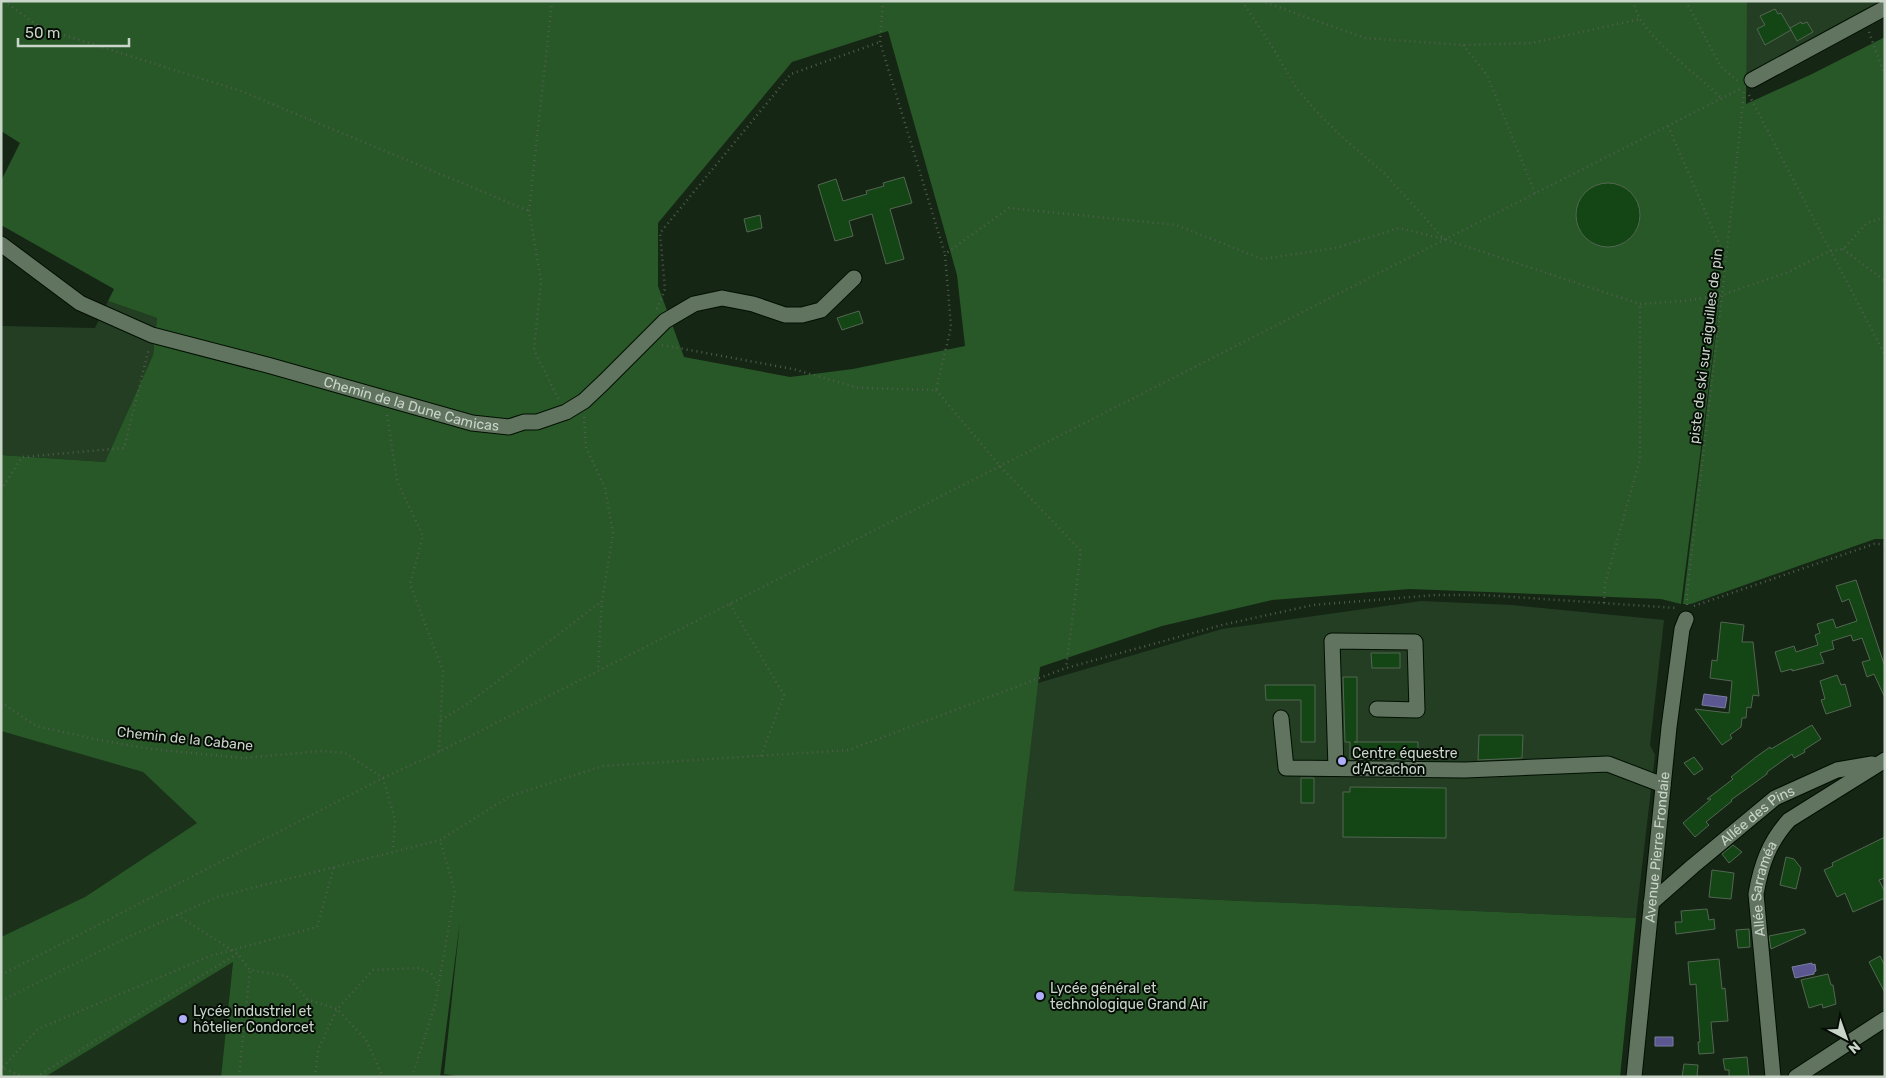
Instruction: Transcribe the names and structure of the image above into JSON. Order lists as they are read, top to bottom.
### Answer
{
  "streets": {
    "street": [
      "Chemin de la Dune Camicas",
      "Allée des Pins",
      "Avenue Pierre Frondaie",
      "Allée Sarraméa"
    ],
    "path": ["piste de ski sur aiguilles de pin", "Chemin de la Cabane"]
  },
  "crossings": [
    ["piste de ski sur aiguilles de pin", "Avenue Pierre Frondaie"],
    ["Allée des Pins", "Avenue Pierre Frondaie"],
    ["Allée des Pins", "Allée Sarraméa"]
  ],
  "places": ["Centre équestre d’Arcachon", "Lycée général et technologique Grand Air", "Lycée industriel et hôtelier Condorcet"],
  "scale_bar": "50 m",
  "north": "bottom right"
}
